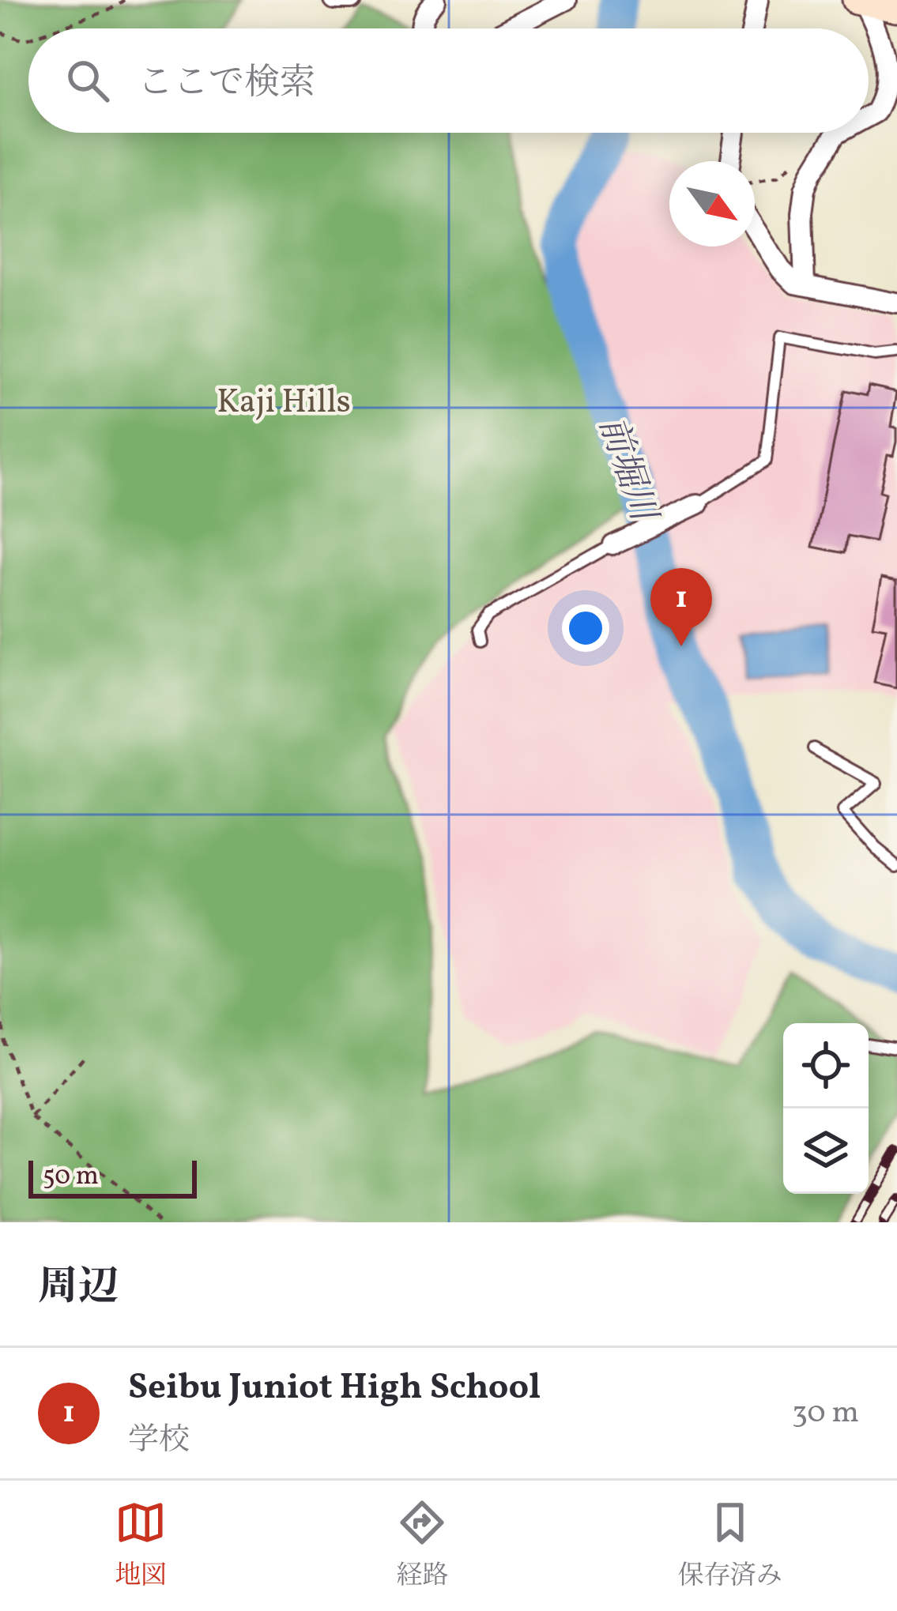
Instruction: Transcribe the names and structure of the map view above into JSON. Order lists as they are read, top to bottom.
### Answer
{
  "water": ["前堀川"],
  "parks": ["Kaji Hills"],
  "scale_bar": "50 m",
  "north": "bottom right",
  "page": {
    "search": "ここで検索",
    "pins": "1",
    "scale": "50 m",
    "heading": "周辺",
    "list": [
      {
        "mark": "1",
        "name": "Seibu Juniot High School",
        "note": "学校",
        "value": "30 m"
      }
    ],
    "nav": ["地図", "経路", "保存済み"]
  }
}
